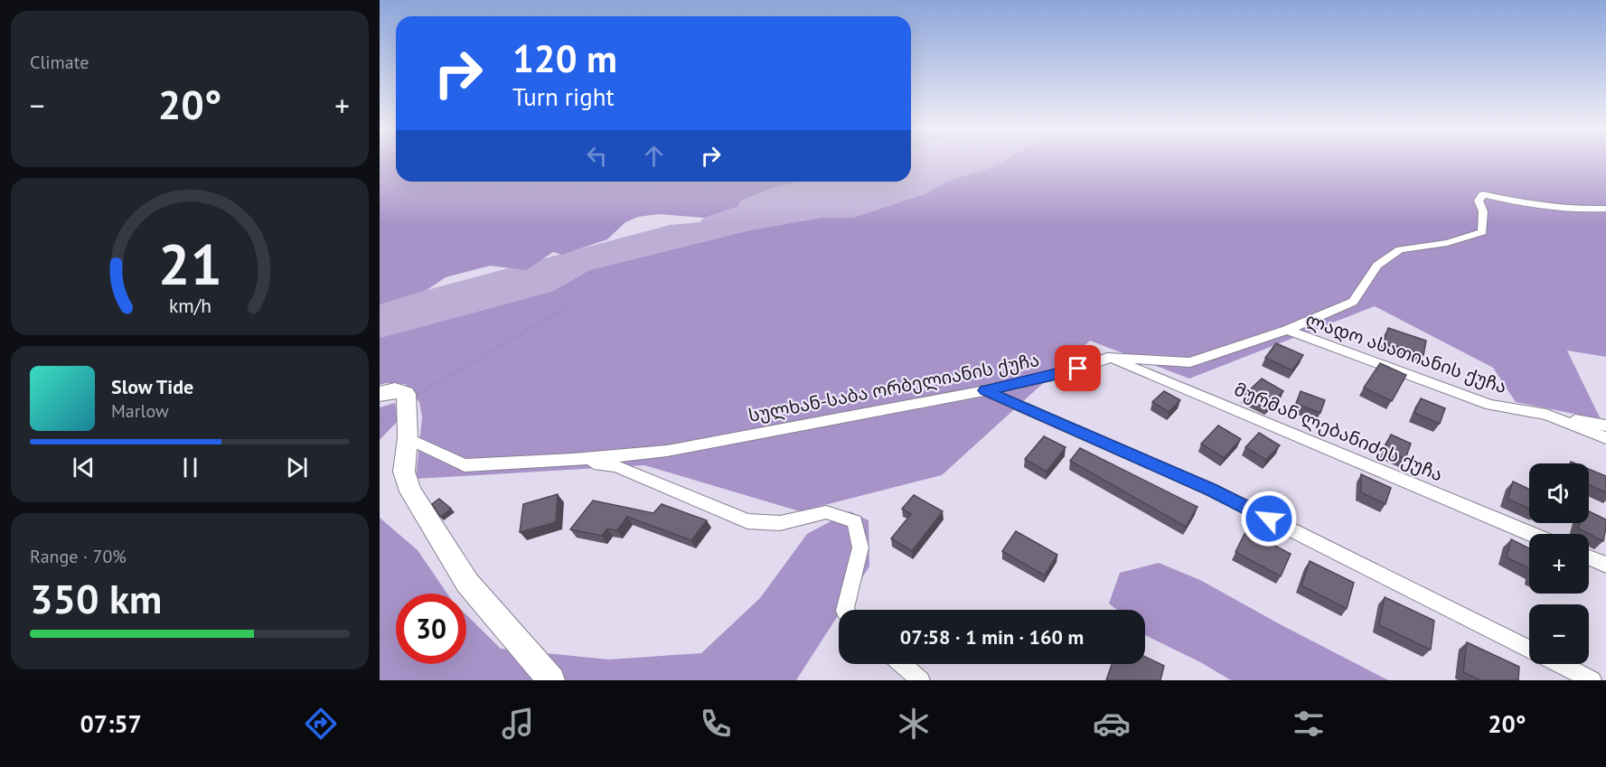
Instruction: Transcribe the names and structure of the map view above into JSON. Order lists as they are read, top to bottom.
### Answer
{
  "streets": {
    "street": ["ლადო ასათიანის ქუჩა", "სულხან-საბა ორბელიანის ქუჩა", "მურმან ლებანიძეს ქუჩა"]
  },
  "crossings": [
    ["ლადო ასათიანის ქუჩა", "სულხან-საბა ორბელიანის ქუჩა"],
    ["სულხან-საბა ორბელიანის ქუჩა", "მურმან ლებანიძეს ქუჩა"]
  ],
  "page": {
    "tile": [
      "Climate",
      ["Range · 70%", "350 km"]
    ],
    "turn": ["120 m", "Turn right"],
    "heat": ["−", "20°", "+"],
    "song": ["Slow Tide", "Marlow"],
    "map_buttons": ["+", "−"],
    "limit": "30",
    "trip": "07:58 · 1 min · 160 m",
    "tabs": ["07:57", "20°"],
    "gauge": ["21", "km/h"]
  }
}
